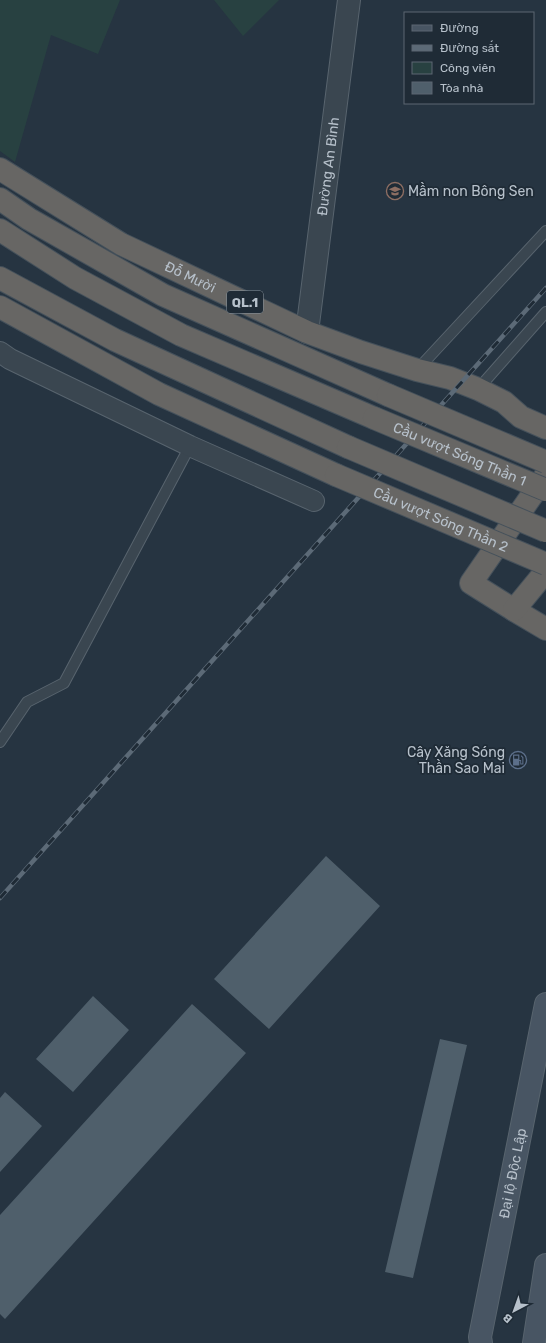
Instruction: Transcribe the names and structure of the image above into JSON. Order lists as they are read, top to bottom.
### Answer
{
  "streets": {
    "highway": [
      "Đỗ Mười",
      "QL.1",
      "Cầu vượt Sóng Thần 1",
      "Cầu vượt Sóng Thần 2"
    ],
    "main road": ["Đại lộ Độc Lập"],
    "street": ["Đường An Bình"]
  },
  "crossings": [
    ["Đường An Bình", "Đỗ Mười"],
    ["Đỗ Mười", "Cầu vượt Sóng Thần 1"]
  ],
  "places": {
    "school or university": ["Mầm non Bông Sen"],
    "fuel station": ["Cây Xăng Sóng Thần Sao Mai"]
  },
  "legend": [
    "Đường",
    "Đường sắt",
    "Công viên",
    "Tòa nhà"
  ],
  "north": "bottom left"
}
